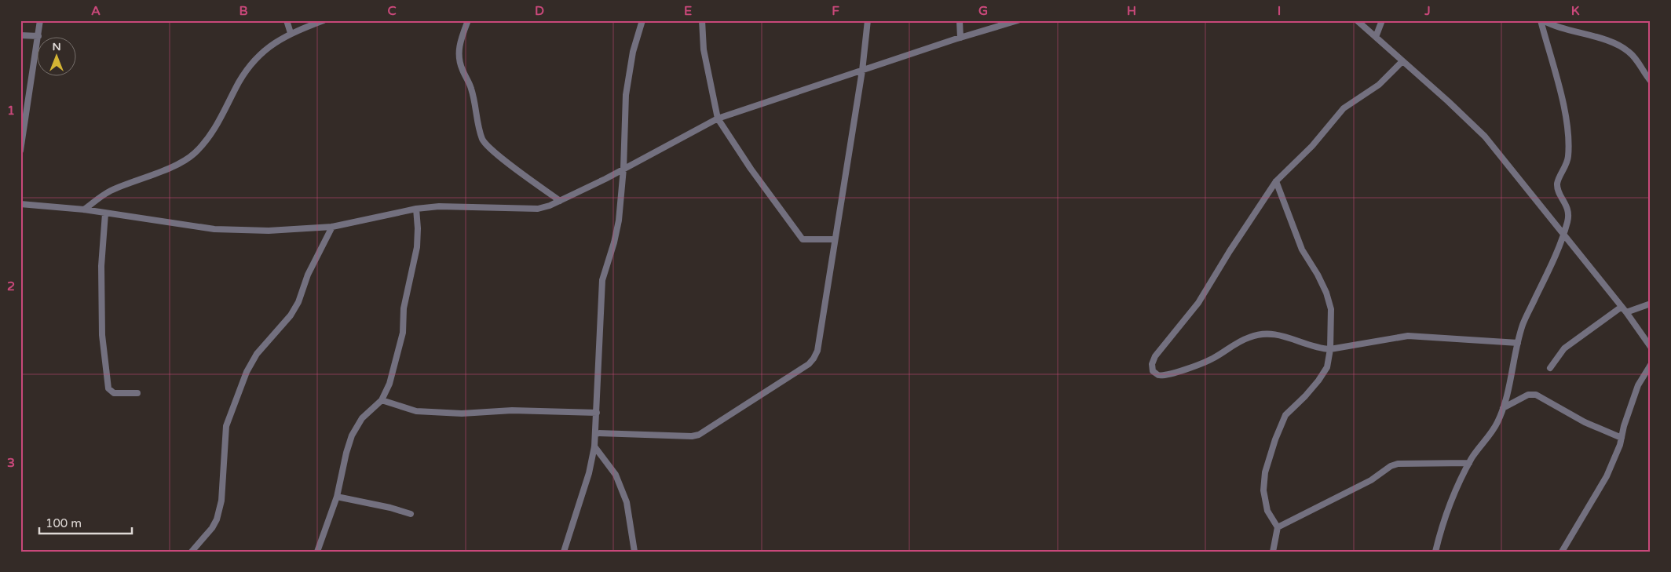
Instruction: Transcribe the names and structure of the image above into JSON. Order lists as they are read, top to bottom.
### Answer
{
  "scale_bar": "100 m",
  "north": "top",
  "grid": {
    "columns": [
      "A",
      "B",
      "C",
      "D",
      "E",
      "F",
      "G",
      "H",
      "I",
      "J",
      "K"
    ],
    "rows": ["1", "2", "3"]
  }
}
